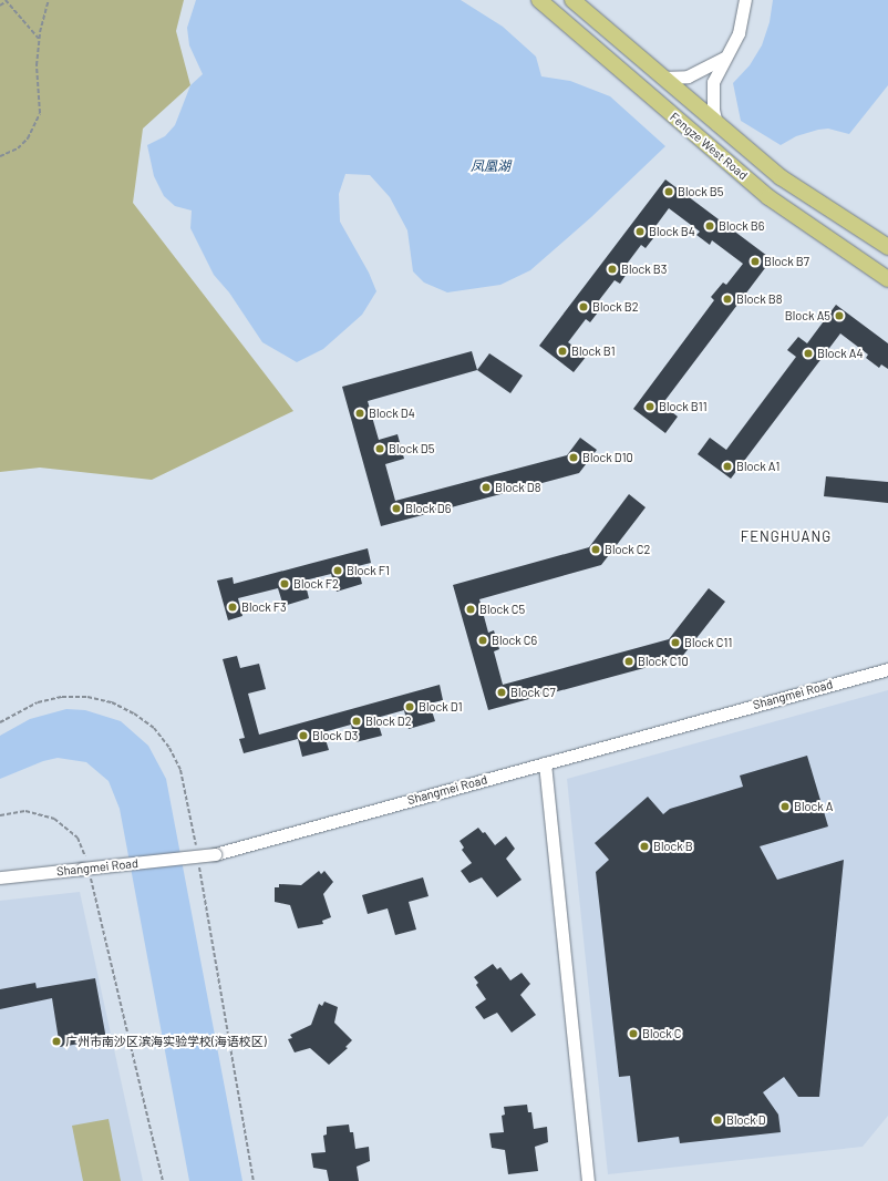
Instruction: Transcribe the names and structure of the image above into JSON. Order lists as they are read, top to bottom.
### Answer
{
  "streets": {
    "main road": ["Fengze West Road"],
    "street": ["Shangmei Road"]
  },
  "districts": ["FENGHUANG"],
  "water": ["凤凰湖"],
  "places": [
    "Block B5",
    "Block B6",
    "Block B4",
    "Block B7",
    "Block B3",
    "Block B8",
    "Block B2",
    "Block A5",
    "Block B1",
    "Block A4",
    "Block B11",
    "Block D4",
    "Block D5",
    "Block D10",
    "Block A1",
    "Block D8",
    "Block D6",
    "Block C2",
    "Block F1",
    "Block F2",
    "Block F3",
    "Block C5",
    "Block C6",
    "Block C11",
    "Block C10",
    "Block C7",
    "Block D1",
    "Block D2",
    "Block D3",
    "Block A",
    "Block B",
    "Block C",
    "广州市南沙区滨海实验学校(海语校区)",
    "Block D"
  ]
}
